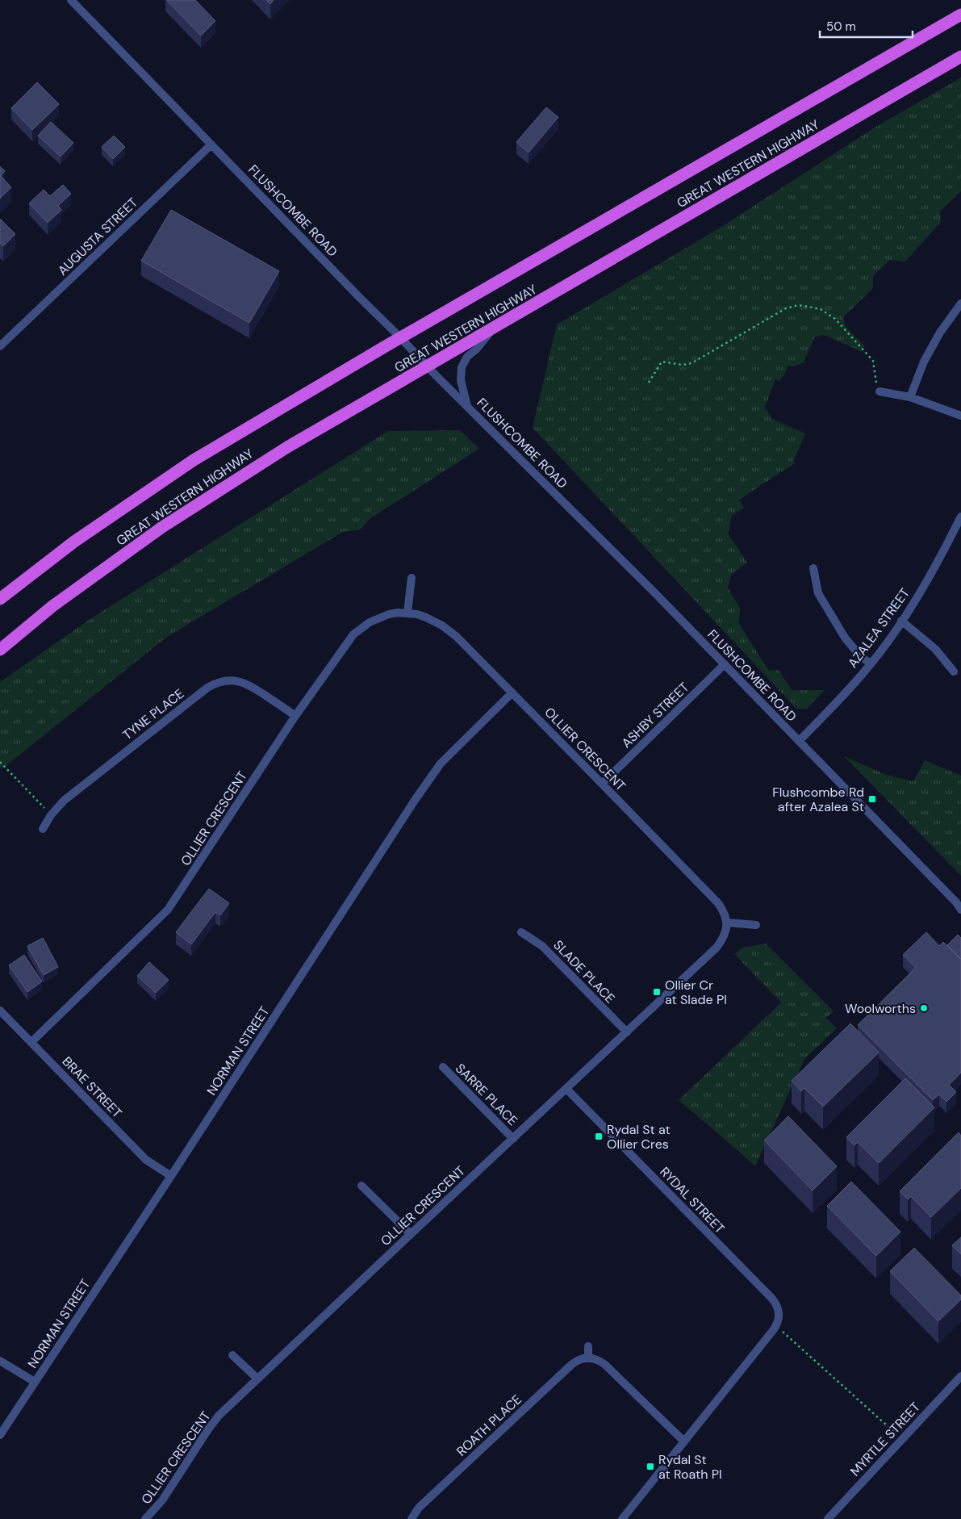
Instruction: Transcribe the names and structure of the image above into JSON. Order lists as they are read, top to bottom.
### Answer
{
  "streets": {
    "highway": ["GREAT WESTERN HIGHWAY"],
    "street": [
      "FLUSHCOMBE ROAD",
      "AUGUSTA STREET",
      "AZALEA STREET",
      "TYNE PLACE",
      "ASHBY STREET",
      "OLLIER CRESCENT",
      "SLADE PLACE",
      "NORMAN STREET",
      "BRAE STREET",
      "SARRE PLACE",
      "RYDAL STREET",
      "ROATH PLACE",
      "MYRTLE STREET"
    ]
  },
  "crossings": [
    ["GREAT WESTERN HIGHWAY", "FLUSHCOMBE ROAD"],
    ["FLUSHCOMBE ROAD", "AUGUSTA STREET"],
    ["FLUSHCOMBE ROAD", "AZALEA STREET"],
    ["FLUSHCOMBE ROAD", "ASHBY STREET"],
    ["TYNE PLACE", "OLLIER CRESCENT"],
    ["ASHBY STREET", "OLLIER CRESCENT"],
    ["OLLIER CRESCENT", "SLADE PLACE"],
    ["OLLIER CRESCENT", "NORMAN STREET"],
    ["OLLIER CRESCENT", "BRAE STREET"],
    ["OLLIER CRESCENT", "SARRE PLACE"],
    ["OLLIER CRESCENT", "RYDAL STREET"],
    ["NORMAN STREET", "BRAE STREET"]
  ],
  "places": {
    "transit": [
      "Flushcombe Rd after Azalea St",
      "Ollier Cr at Slade Pl",
      "Rydal St at Ollier Cres",
      "Rydal St at Roath Pl"
    ],
    "other": ["Woolworths"]
  },
  "scale_bar": "50 m"
}
